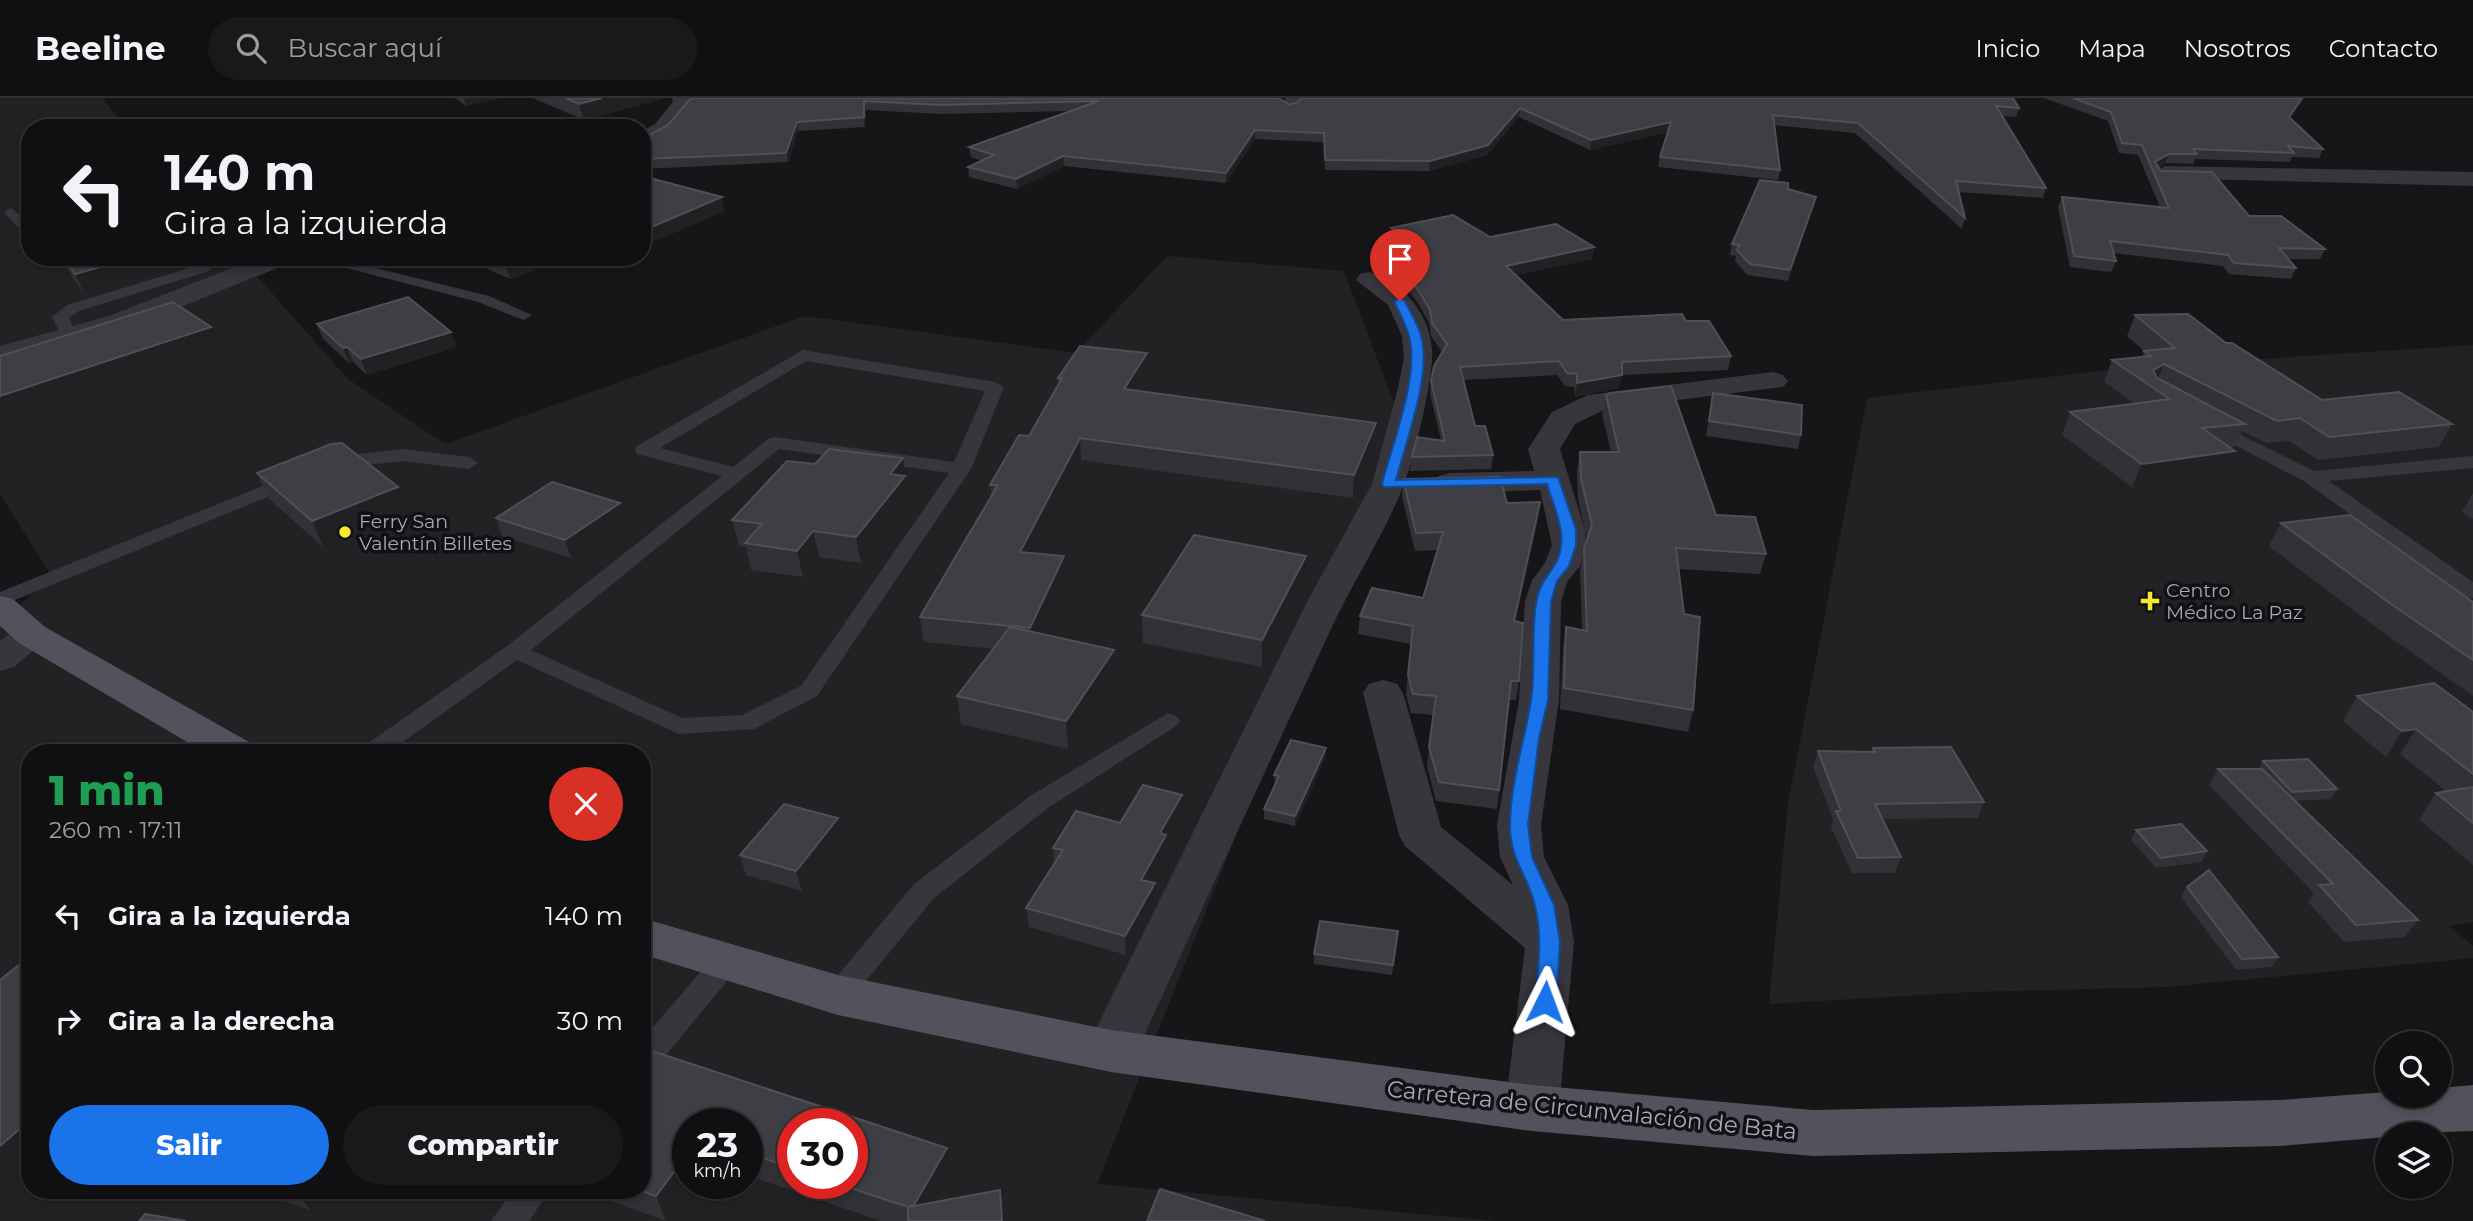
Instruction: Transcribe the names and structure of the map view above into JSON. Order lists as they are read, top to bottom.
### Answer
{
  "streets": {
    "main road": ["Carretera de Circunvalación de Bata"]
  },
  "places": {
    "other": ["Ferry San Valentín Billetes"],
    "health": ["Centro Médico La Paz"]
  },
  "page": {
    "header": "Beeline",
    "search": "Buscar aquí",
    "nav": [
      "Inicio",
      "Mapa",
      "Nosotros",
      "Contacto"
    ],
    "turn": ["140 m", "Gira a la izquierda"],
    "heading": ["1 min", "260 m · 17:11"],
    "list": [
      {
        "name": "Gira a la izquierda",
        "value": "140 m"
      },
      {
        "name": "Gira a la derecha",
        "value": "30 m"
      }
    ],
    "buttons": ["Salir", "Compartir"],
    "speed": "23 km/h",
    "limit": "30"
  }
}
